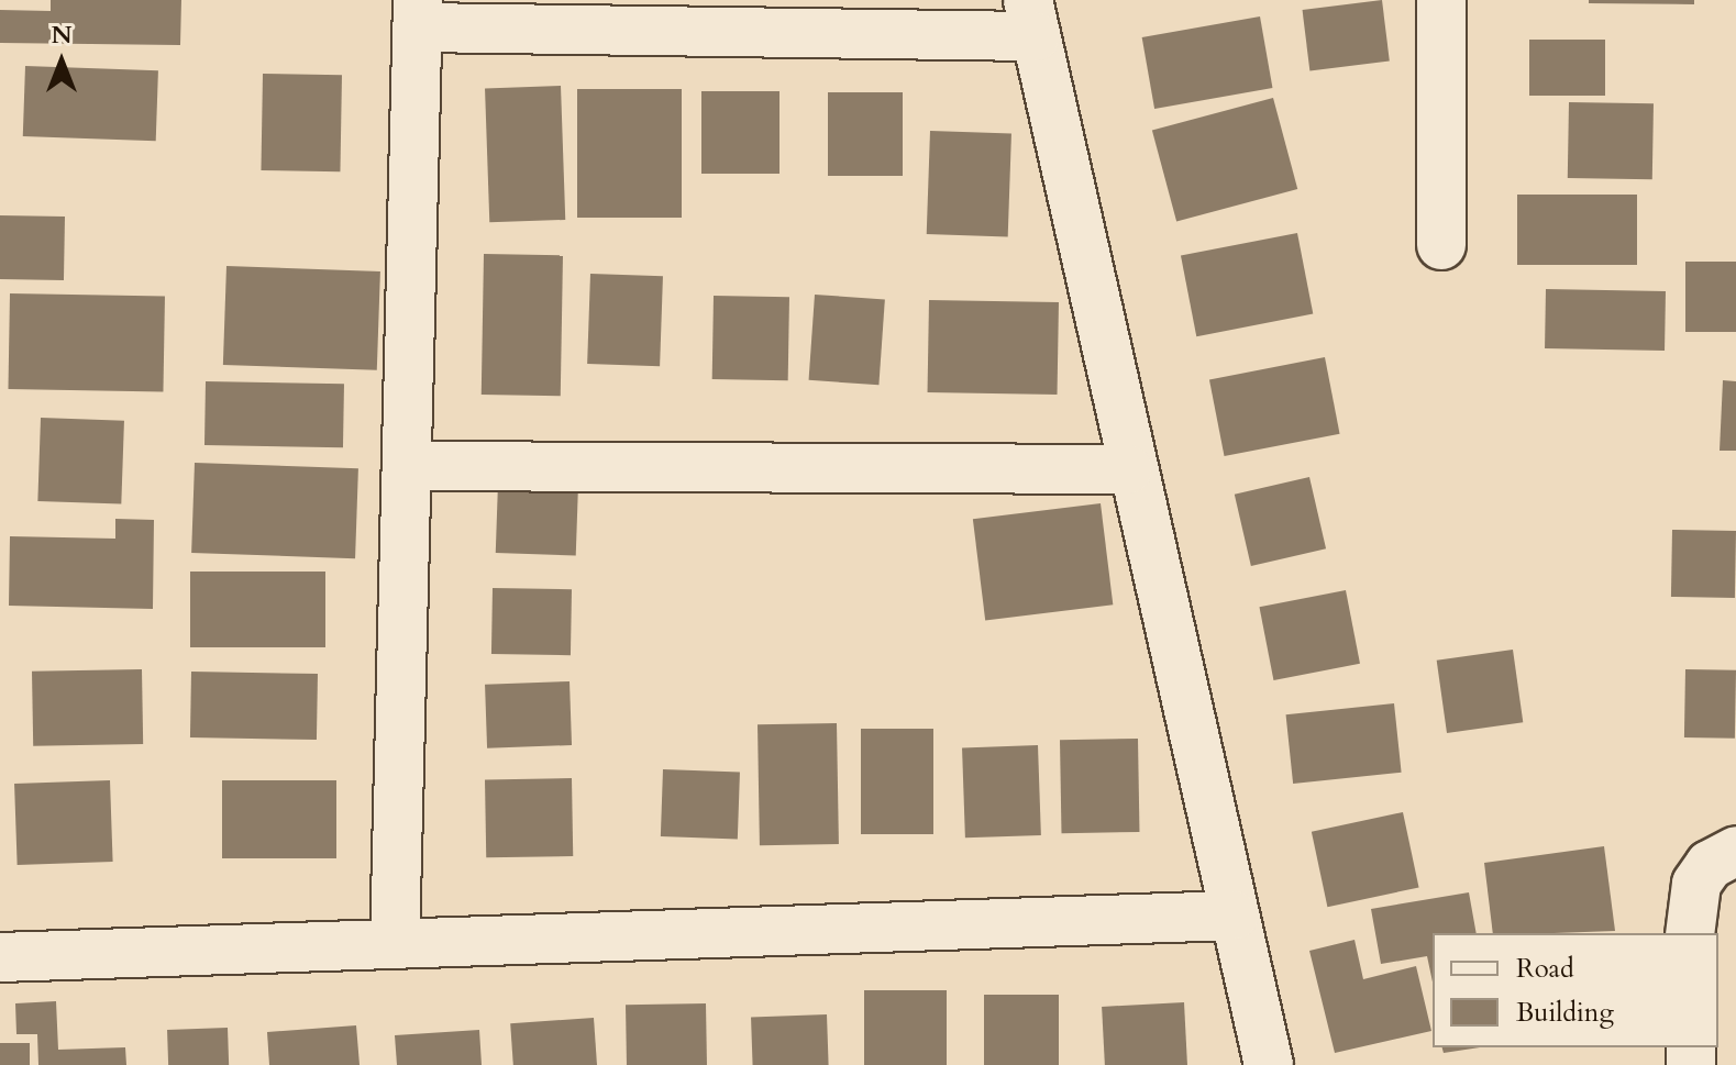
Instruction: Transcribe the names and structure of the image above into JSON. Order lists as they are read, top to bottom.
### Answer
{
  "legend": ["Road", "Building"],
  "north": "top"
}
